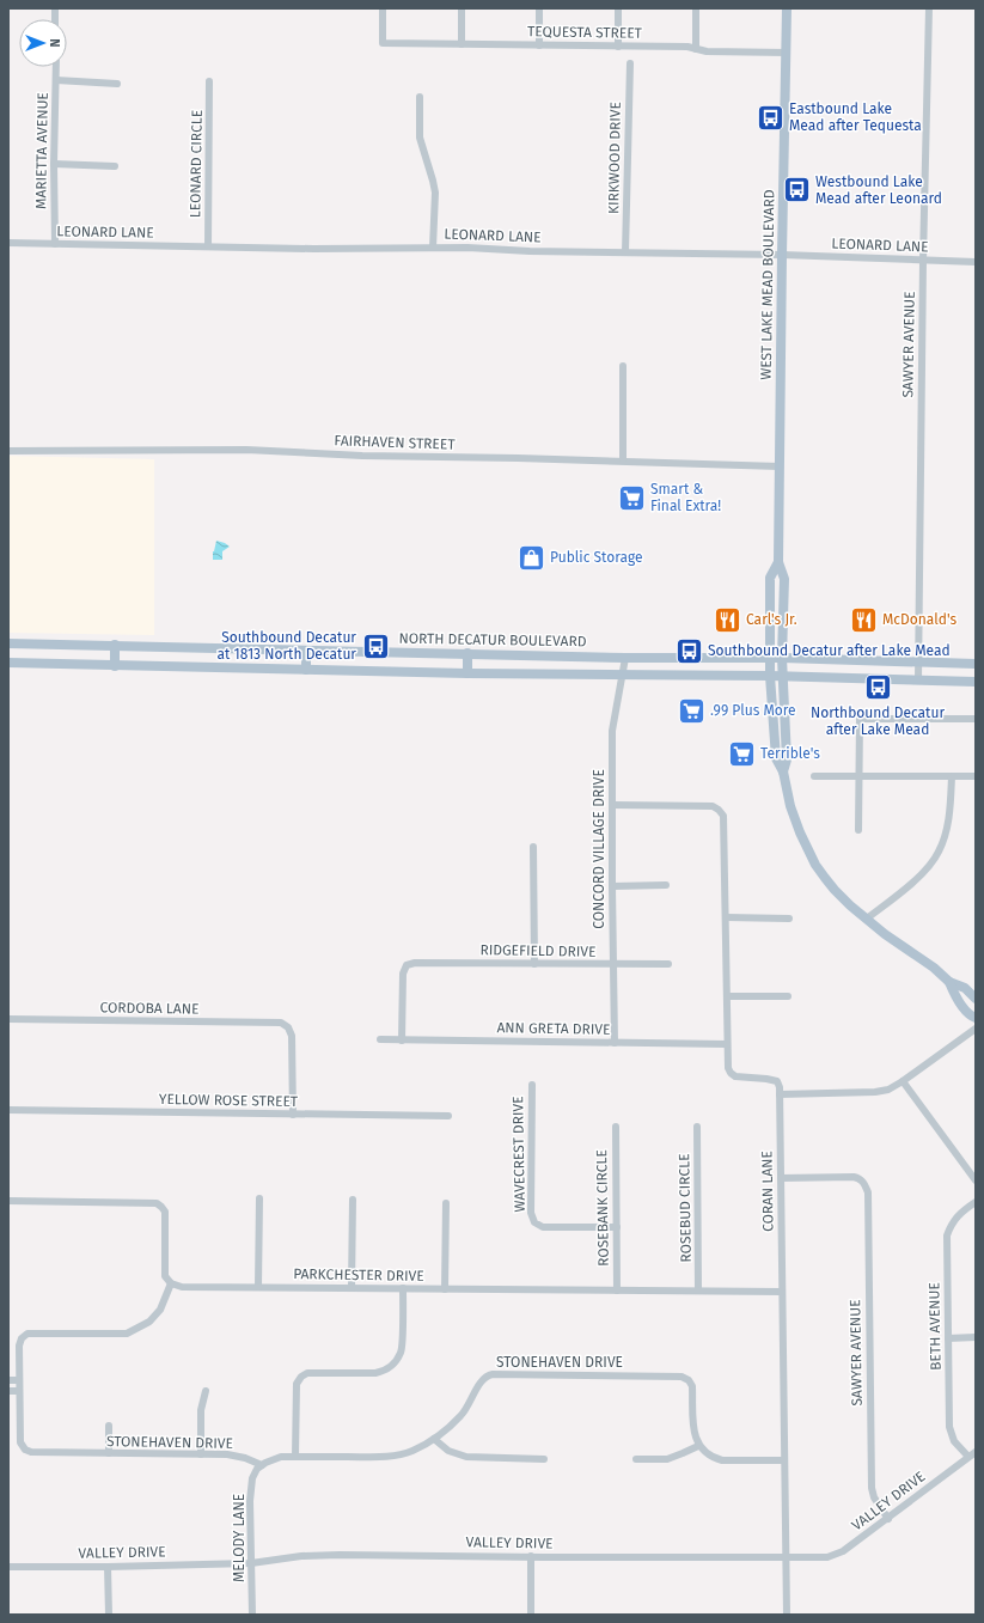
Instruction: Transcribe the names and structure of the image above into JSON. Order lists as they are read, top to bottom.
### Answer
{
  "streets": {
    "main road": ["WEST LAKE MEAD BOULEVARD", "NORTH DECATUR BOULEVARD"],
    "street": [
      "TEQUESTA STREET",
      "MARIETTA AVENUE",
      "KIRKWOOD DRIVE",
      "LEONARD CIRCLE",
      "LEONARD LANE",
      "SAWYER AVENUE",
      "FAIRHAVEN STREET",
      "CONCORD VILLAGE DRIVE",
      "RIDGEFIELD DRIVE",
      "CORDOBA LANE",
      "ANN GRETA DRIVE",
      "YELLOW ROSE STREET",
      "WAVECREST DRIVE",
      "CORAN LANE",
      "ROSEBANK CIRCLE",
      "ROSEBUD CIRCLE",
      "PARKCHESTER DRIVE",
      "BETH AVENUE",
      "STONEHAVEN DRIVE",
      "VALLEY DRIVE",
      "MELODY LANE"
    ]
  },
  "crossings": [
    ["TEQUESTA STREET", "WEST LAKE MEAD BOULEVARD"],
    ["MARIETTA AVENUE", "LEONARD LANE"],
    ["KIRKWOOD DRIVE", "LEONARD LANE"],
    ["LEONARD CIRCLE", "LEONARD LANE"],
    ["LEONARD LANE", "WEST LAKE MEAD BOULEVARD"],
    ["LEONARD LANE", "SAWYER AVENUE"],
    ["WEST LAKE MEAD BOULEVARD", "FAIRHAVEN STREET"],
    ["WEST LAKE MEAD BOULEVARD", "NORTH DECATUR BOULEVARD"],
    ["SAWYER AVENUE", "NORTH DECATUR BOULEVARD"],
    ["SAWYER AVENUE", "CORAN LANE"],
    ["SAWYER AVENUE", "VALLEY DRIVE"],
    ["NORTH DECATUR BOULEVARD", "CONCORD VILLAGE DRIVE"],
    ["CONCORD VILLAGE DRIVE", "RIDGEFIELD DRIVE"],
    ["CONCORD VILLAGE DRIVE", "ANN GRETA DRIVE"],
    ["RIDGEFIELD DRIVE", "ANN GRETA DRIVE"],
    ["CORDOBA LANE", "YELLOW ROSE STREET"],
    ["WAVECREST DRIVE", "ROSEBANK CIRCLE"],
    ["CORAN LANE", "PARKCHESTER DRIVE"],
    ["CORAN LANE", "VALLEY DRIVE"],
    ["ROSEBANK CIRCLE", "PARKCHESTER DRIVE"],
    ["ROSEBUD CIRCLE", "PARKCHESTER DRIVE"],
    ["BETH AVENUE", "VALLEY DRIVE"],
    ["STONEHAVEN DRIVE", "MELODY LANE"],
    ["VALLEY DRIVE", "MELODY LANE"]
  ],
  "places": {
    "bus stop": [
      "Eastbound Lake Mead after Tequesta",
      "Westbound Lake Mead after Leonard",
      "Southbound Decatur at 1813 North Decatur",
      "Southbound Decatur after Lake Mead",
      "Northbound Decatur after Lake Mead"
    ],
    "supermarket": ["Smart & Final Extra!", ".99 Plus More", "Terrible's"],
    "shop": ["Public Storage"],
    "restaurant": ["Carl's Jr.", "McDonald's"]
  },
  "north": "right"
}
